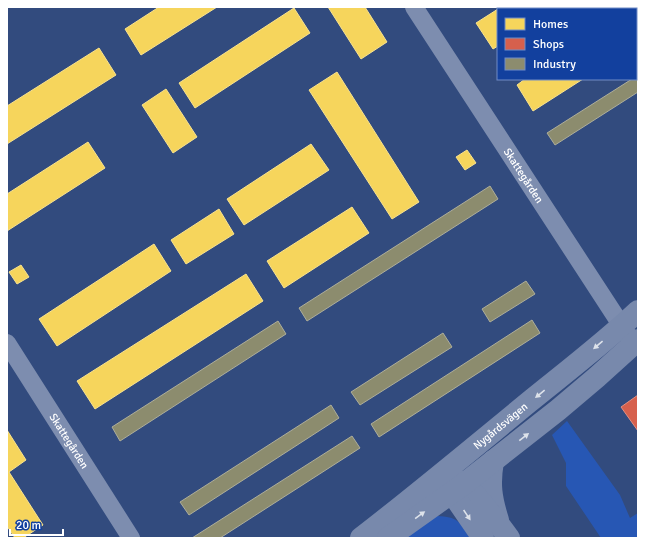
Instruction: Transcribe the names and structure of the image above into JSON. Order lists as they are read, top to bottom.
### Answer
{
  "streets": {
    "street": ["Skattegården", "Nygårdsvägen"]
  },
  "crossings": [
    ["Skattegården", "Nygårdsvägen"]
  ],
  "legend": ["Homes", "Shops", "Industry"],
  "scale_bar": "20 m"
}
